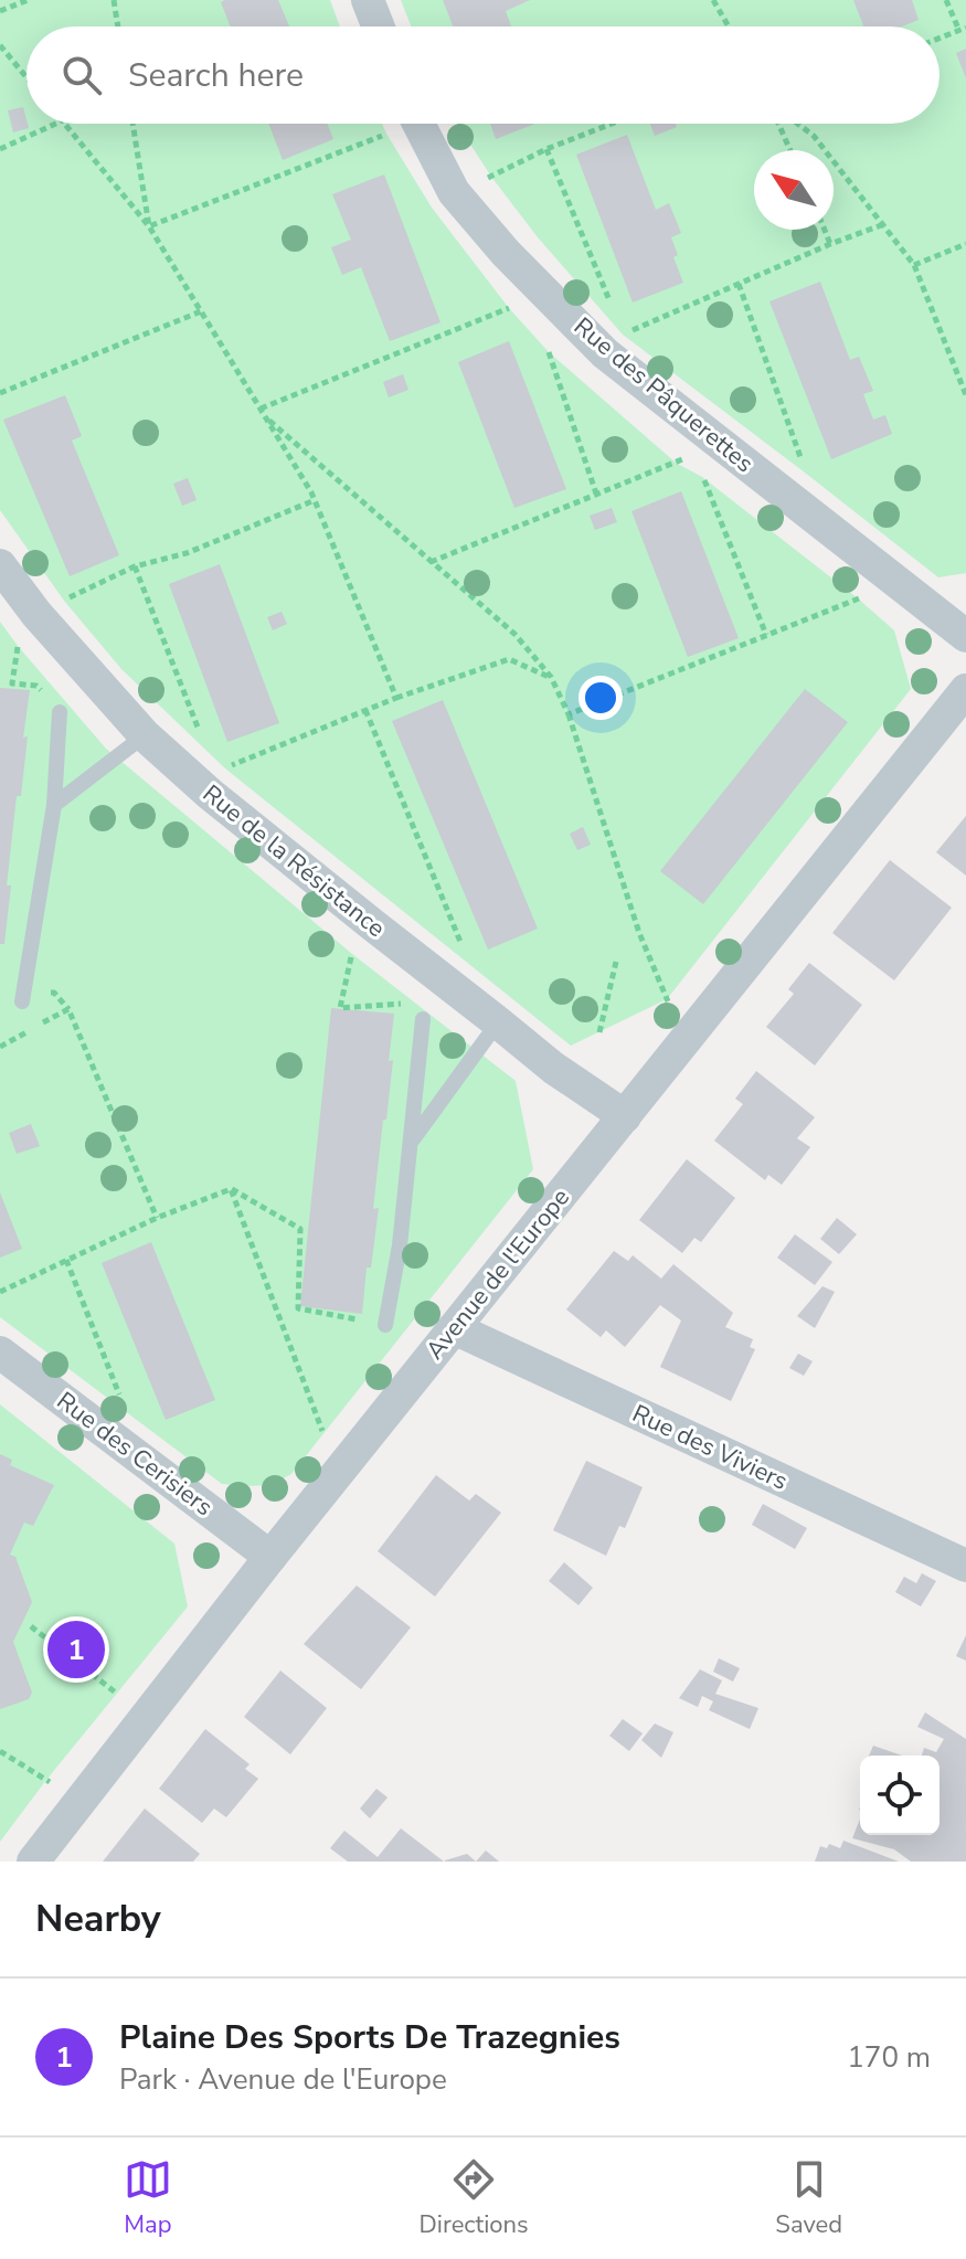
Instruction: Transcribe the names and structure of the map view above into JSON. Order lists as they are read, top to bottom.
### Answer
{
  "streets": {
    "street": [
      "Rue des Pâquerettes",
      "Rue de la Résistance",
      "Avenue de l'Europe",
      "Rue des Viviers",
      "Rue des Cerisiers"
    ]
  },
  "crossings": [
    ["Rue de la Résistance", "Avenue de l'Europe"],
    ["Avenue de l'Europe", "Rue des Viviers"],
    ["Avenue de l'Europe", "Rue des Cerisiers"]
  ],
  "north": "top left",
  "page": {
    "search": "Search here",
    "pins": "1",
    "heading": "Nearby",
    "list": [
      {
        "mark": "1",
        "name": "Plaine Des Sports De Trazegnies",
        "note": "Park · Avenue de l'Europe",
        "value": "170 m"
      }
    ],
    "nav": ["Map", "Directions", "Saved"]
  }
}
